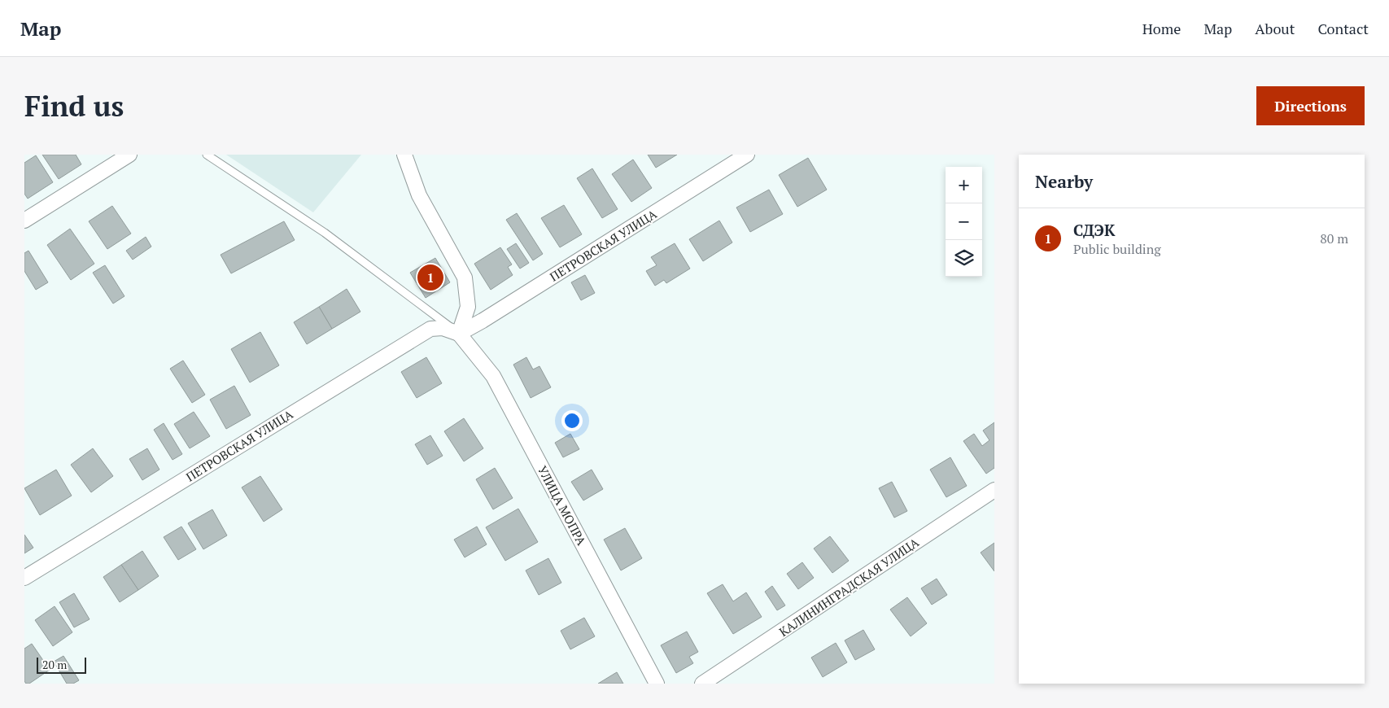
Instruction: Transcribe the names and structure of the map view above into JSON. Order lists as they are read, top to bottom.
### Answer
{
  "streets": {
    "street": ["ПЕТРОВСКАЯ УЛИЦА", "УЛИЦА МОПРА", "КАЛИНИНГРАДСКАЯ УЛИЦА"]
  },
  "crossings": [
    ["ПЕТРОВСКАЯ УЛИЦА", "УЛИЦА МОПРА"]
  ],
  "scale_bar": "20 m",
  "page": {
    "header": "Map",
    "nav": [
      "Home",
      "Map",
      "About",
      "Contact"
    ],
    "buttons": "Directions",
    "title": "Find us",
    "heading": "Nearby",
    "map_buttons": ["+", "−"],
    "list": [
      {
        "mark": "1",
        "name": "СДЭК",
        "note": "Public building",
        "value": "80 m"
      }
    ],
    "pins": "1",
    "scale": "20 m"
  }
}
